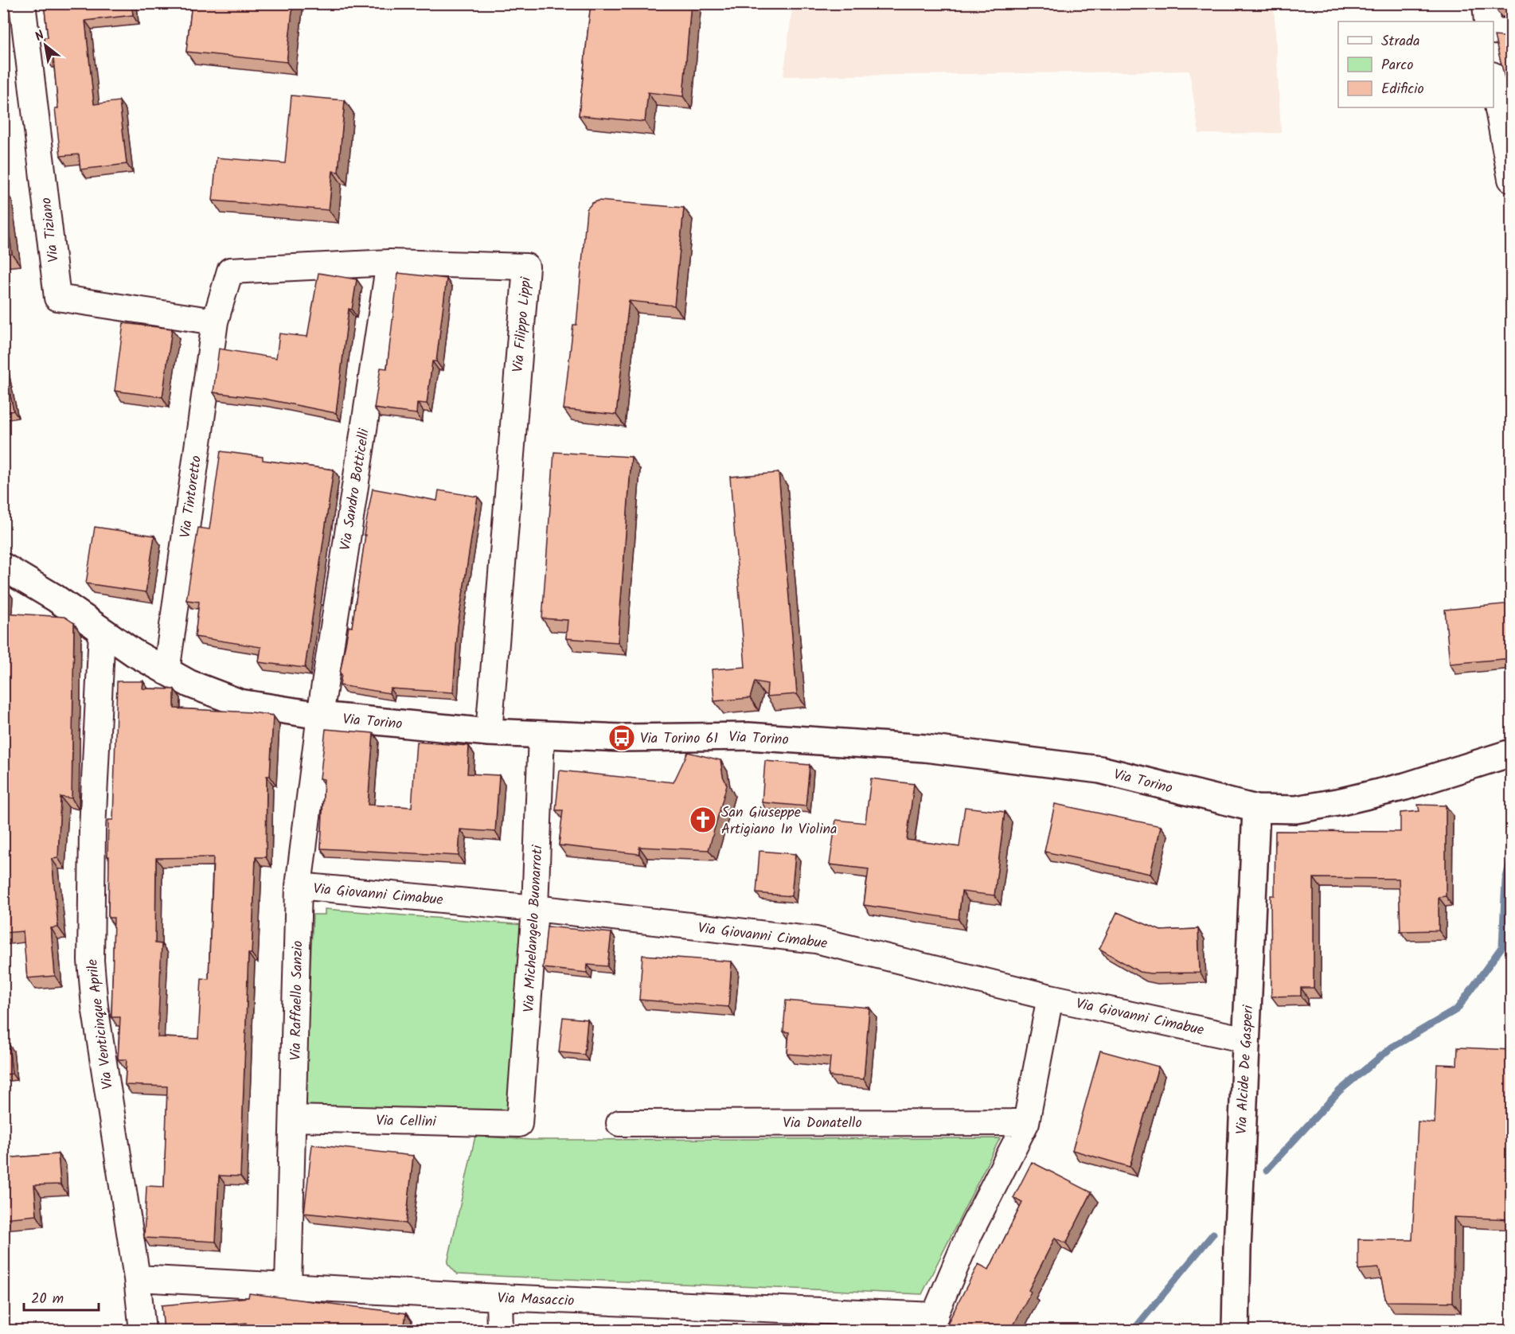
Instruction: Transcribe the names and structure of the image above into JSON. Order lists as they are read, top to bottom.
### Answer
{
  "streets": {
    "street": [
      "Via Tiziano",
      "Via Filippo Lippi",
      "Via Sandro Botticelli",
      "Via Tintoretto",
      "Via Torino",
      "Via Giovanni Cimabue",
      "Via Michelangelo Buonarroti",
      "Via Raffaello Sanzio",
      "Via Venticinque Aprile",
      "Via Alcide De Gasperi",
      "Via Cellini",
      "Via Donatello",
      "Via Masaccio"
    ]
  },
  "crossings": [
    ["Via Tiziano", "Via Filippo Lippi"],
    ["Via Tiziano", "Via Tintoretto"],
    ["Via Filippo Lippi", "Via Sandro Botticelli"],
    ["Via Filippo Lippi", "Via Tintoretto"],
    ["Via Filippo Lippi", "Via Torino"],
    ["Via Sandro Botticelli", "Via Torino"],
    ["Via Sandro Botticelli", "Via Raffaello Sanzio"],
    ["Via Tintoretto", "Via Torino"],
    ["Via Torino", "Via Michelangelo Buonarroti"],
    ["Via Torino", "Via Raffaello Sanzio"],
    ["Via Torino", "Via Venticinque Aprile"],
    ["Via Torino", "Via Alcide De Gasperi"],
    ["Via Giovanni Cimabue", "Via Michelangelo Buonarroti"],
    ["Via Giovanni Cimabue", "Via Raffaello Sanzio"],
    ["Via Giovanni Cimabue", "Via Alcide De Gasperi"],
    ["Via Michelangelo Buonarroti", "Via Cellini"],
    ["Via Raffaello Sanzio", "Via Cellini"],
    ["Via Raffaello Sanzio", "Via Masaccio"],
    ["Via Venticinque Aprile", "Via Masaccio"]
  ],
  "places": {
    "bus stop": ["Via Torino 61"],
    "church": ["San Giuseppe Artigiano In Violina"]
  },
  "legend": ["Strada", "Parco", "Edificio"],
  "scale_bar": "20 m",
  "north": "top left"
}
